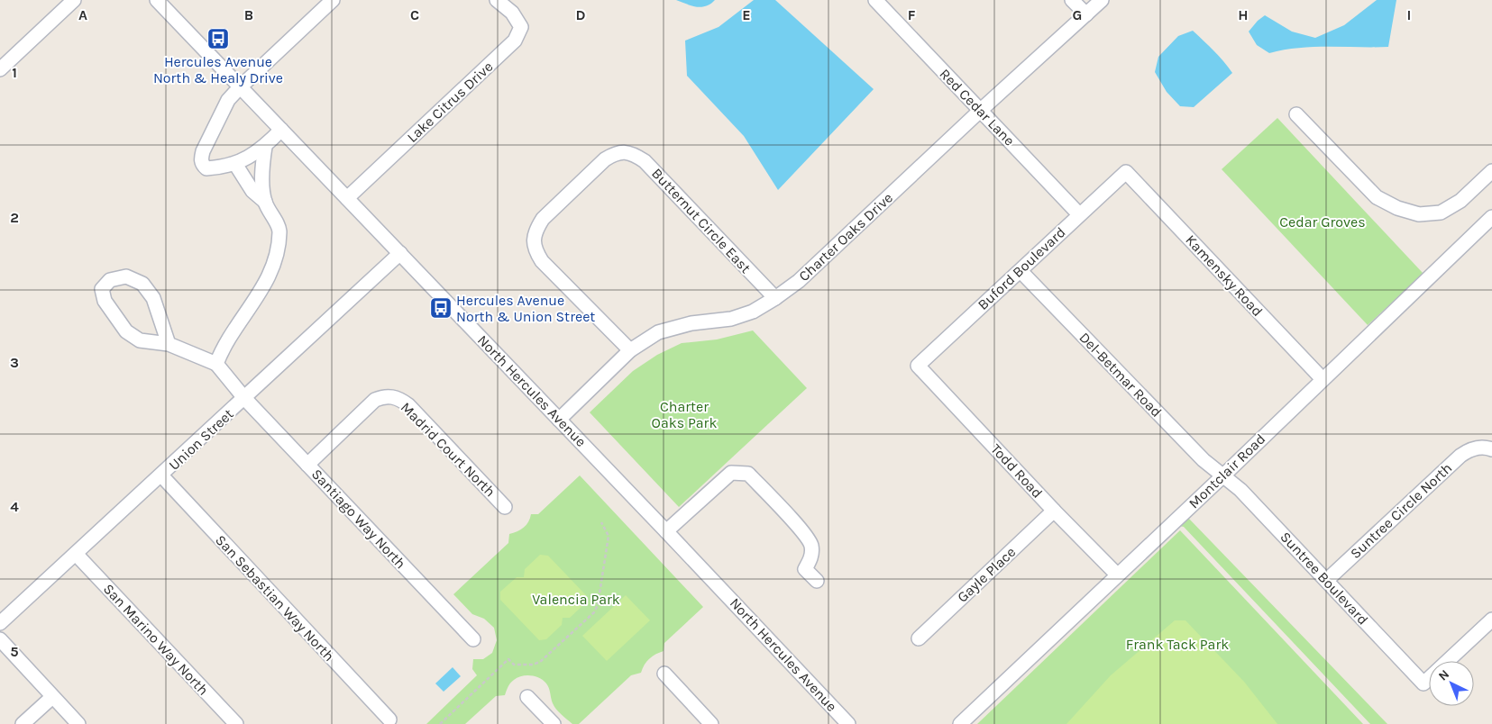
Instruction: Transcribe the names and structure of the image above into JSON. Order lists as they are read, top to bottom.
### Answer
{
  "streets": {
    "street": [
      "Lake Citrus Drive",
      "Red Cedar Lane",
      "Butternut Circle East",
      "Charter Oaks Drive",
      "Buford Boulevard",
      "Kamensky Road",
      "Del-Betmar Road",
      "North Hercules Avenue",
      "Union Street",
      "Madrid Court North",
      "Todd Road",
      "Montclair Road",
      "Suntree Circle North",
      "Santiago Way North",
      "Gayle Place",
      "Suntree Boulevard",
      "San Sebastian Way North",
      "San Marino Way North"
    ]
  },
  "crossings": [
    ["Lake Citrus Drive", "North Hercules Avenue"],
    ["Red Cedar Lane", "Charter Oaks Drive"],
    ["Red Cedar Lane", "Buford Boulevard"],
    ["Butternut Circle East", "Charter Oaks Drive"],
    ["Charter Oaks Drive", "North Hercules Avenue"],
    ["Buford Boulevard", "Kamensky Road"],
    ["Buford Boulevard", "Del-Betmar Road"],
    ["Buford Boulevard", "Todd Road"],
    ["Kamensky Road", "Montclair Road"],
    ["Del-Betmar Road", "Montclair Road"],
    ["Del-Betmar Road", "Suntree Boulevard"],
    ["North Hercules Avenue", "Union Street"],
    ["Union Street", "Santiago Way North"],
    ["Union Street", "San Sebastian Way North"],
    ["Union Street", "San Marino Way North"],
    ["Madrid Court North", "Santiago Way North"],
    ["Todd Road", "Montclair Road"],
    ["Todd Road", "Gayle Place"],
    ["Montclair Road", "Suntree Boulevard"],
    ["Suntree Circle North", "Suntree Boulevard"]
  ],
  "parks": [
    "Cedar Groves",
    "Charter Oaks Park",
    "Valencia Park",
    "Frank Tack Park"
  ],
  "places": {
    "bus stop": ["Hercules Avenue North & Healy Drive", "Hercules Avenue North & Union Street"]
  },
  "north": "top left",
  "grid": {
    "columns": [
      "A",
      "B",
      "C",
      "D",
      "E",
      "F",
      "G",
      "H",
      "I"
    ],
    "rows": [
      "1",
      "2",
      "3",
      "4",
      "5"
    ]
  }
}
